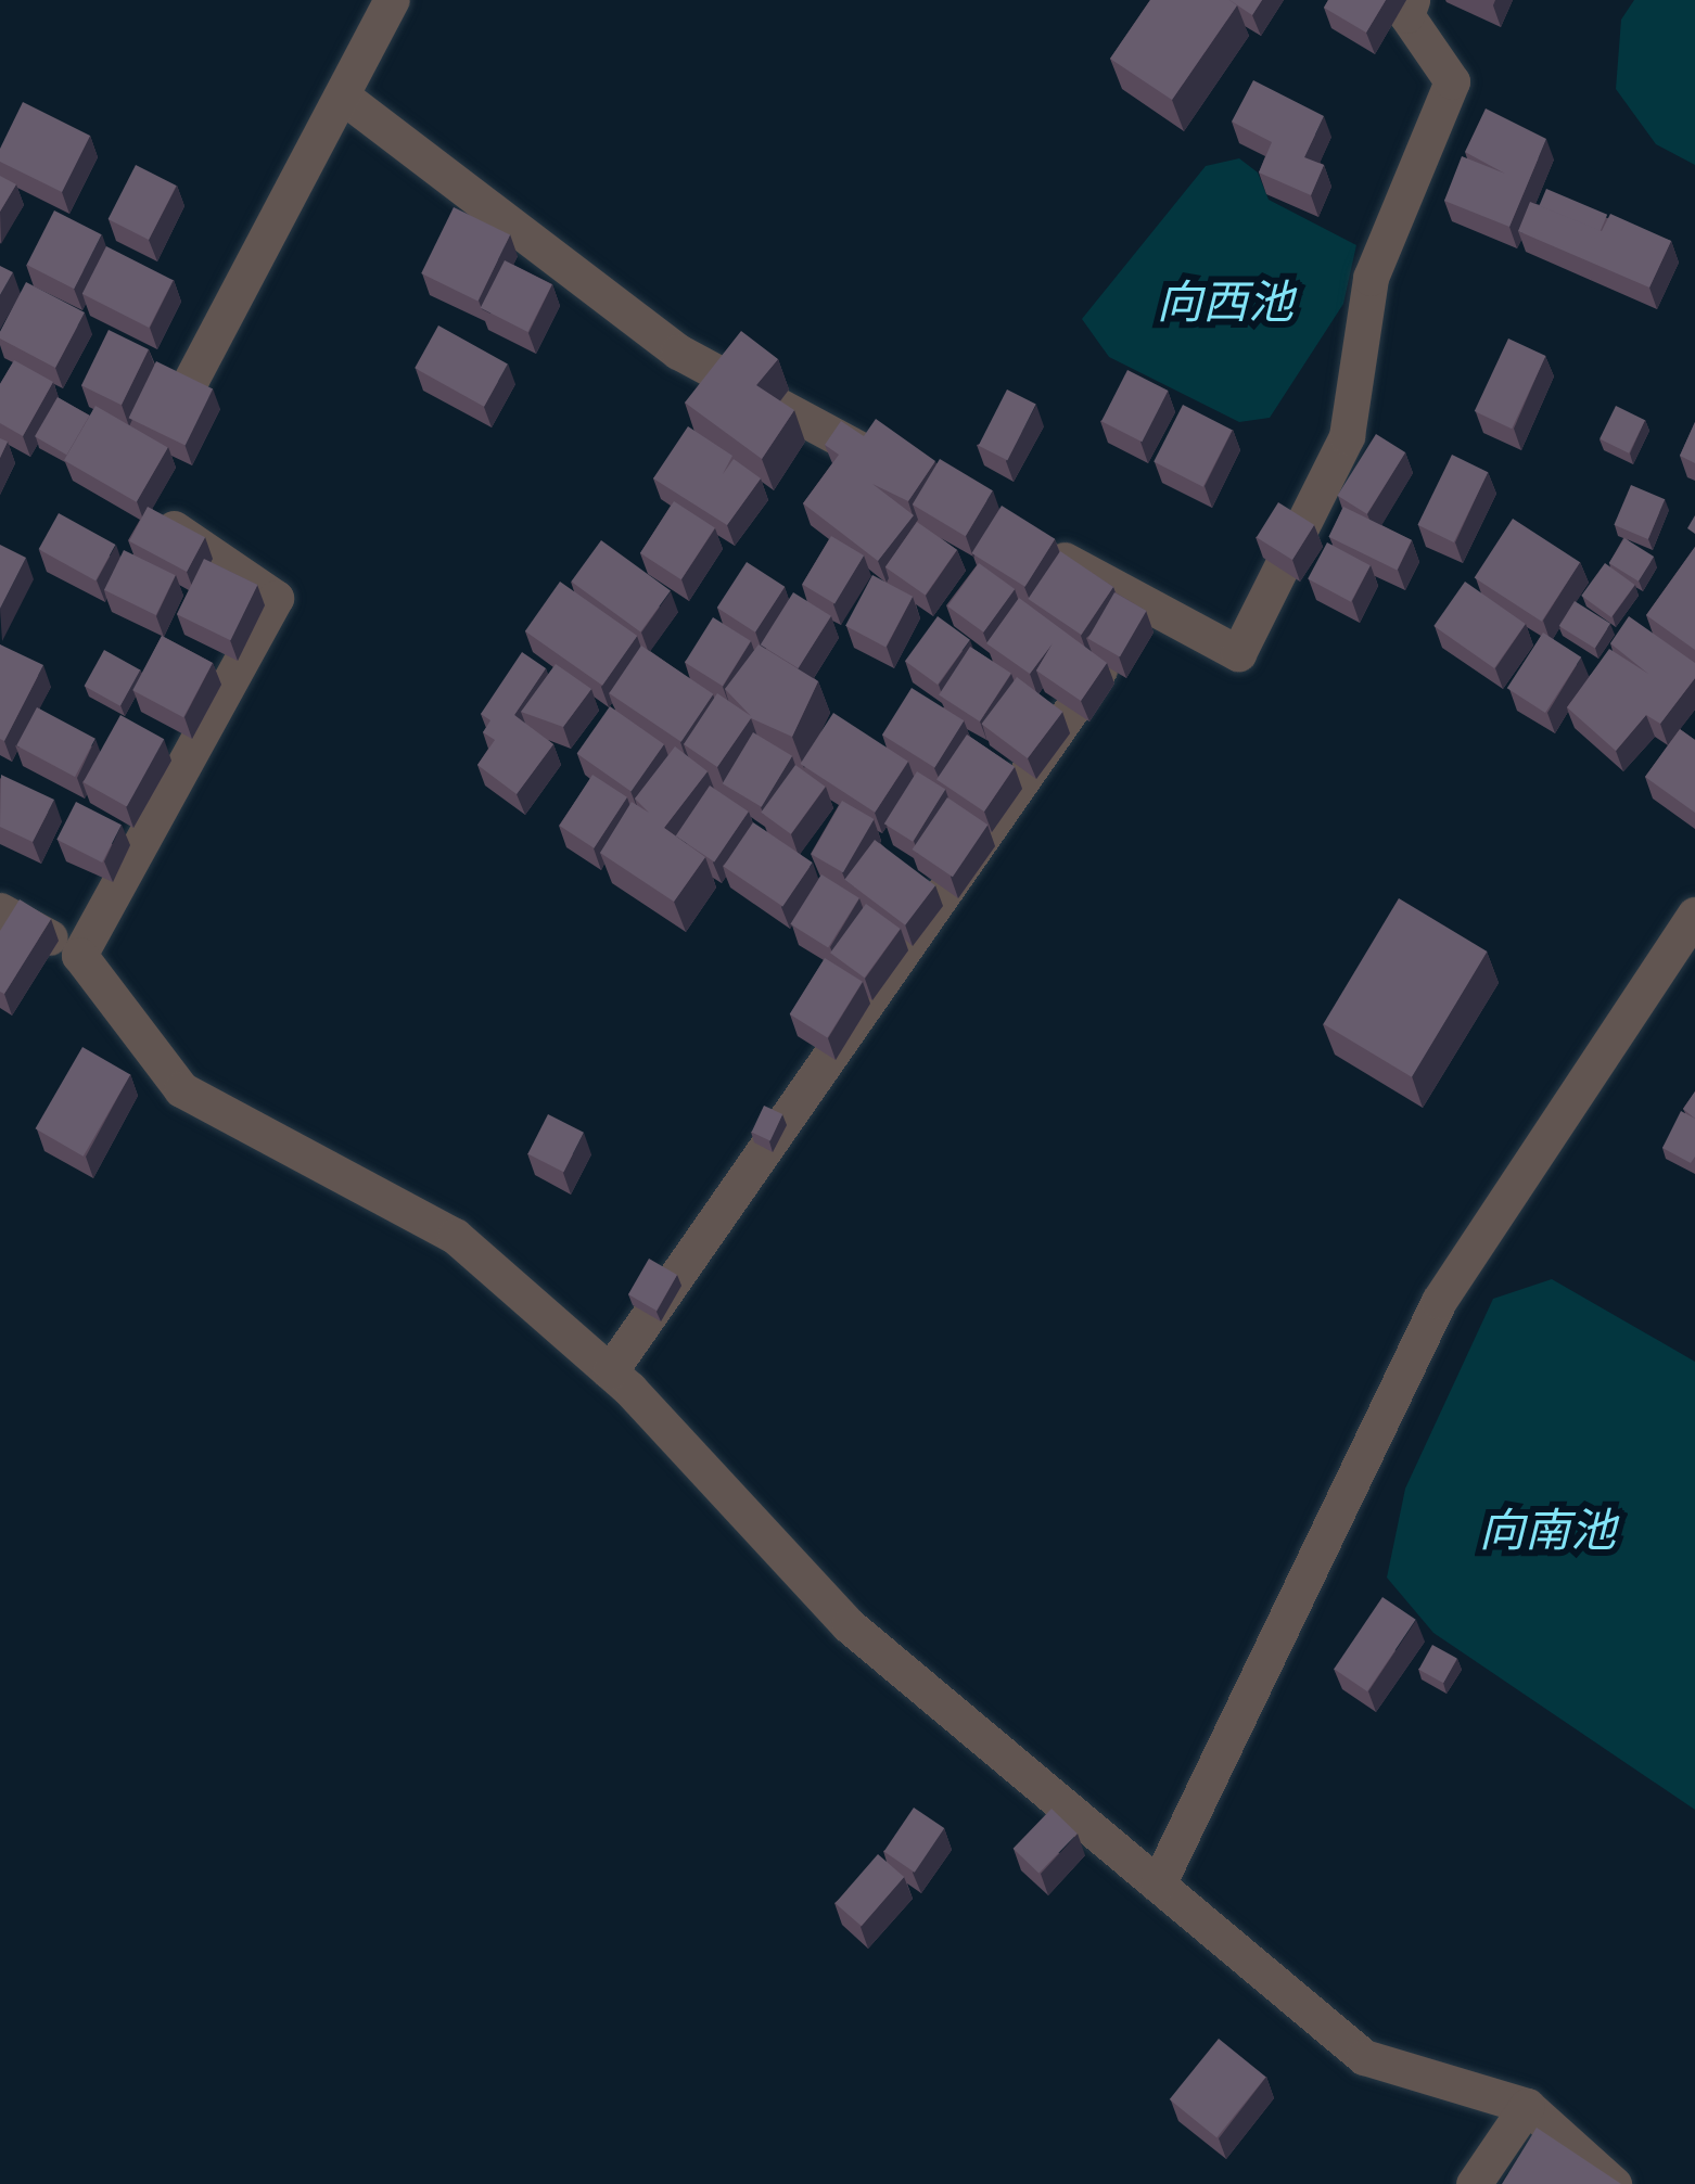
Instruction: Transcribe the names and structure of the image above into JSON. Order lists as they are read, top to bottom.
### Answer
{
  "water": ["向西池", "向南池"]
}
